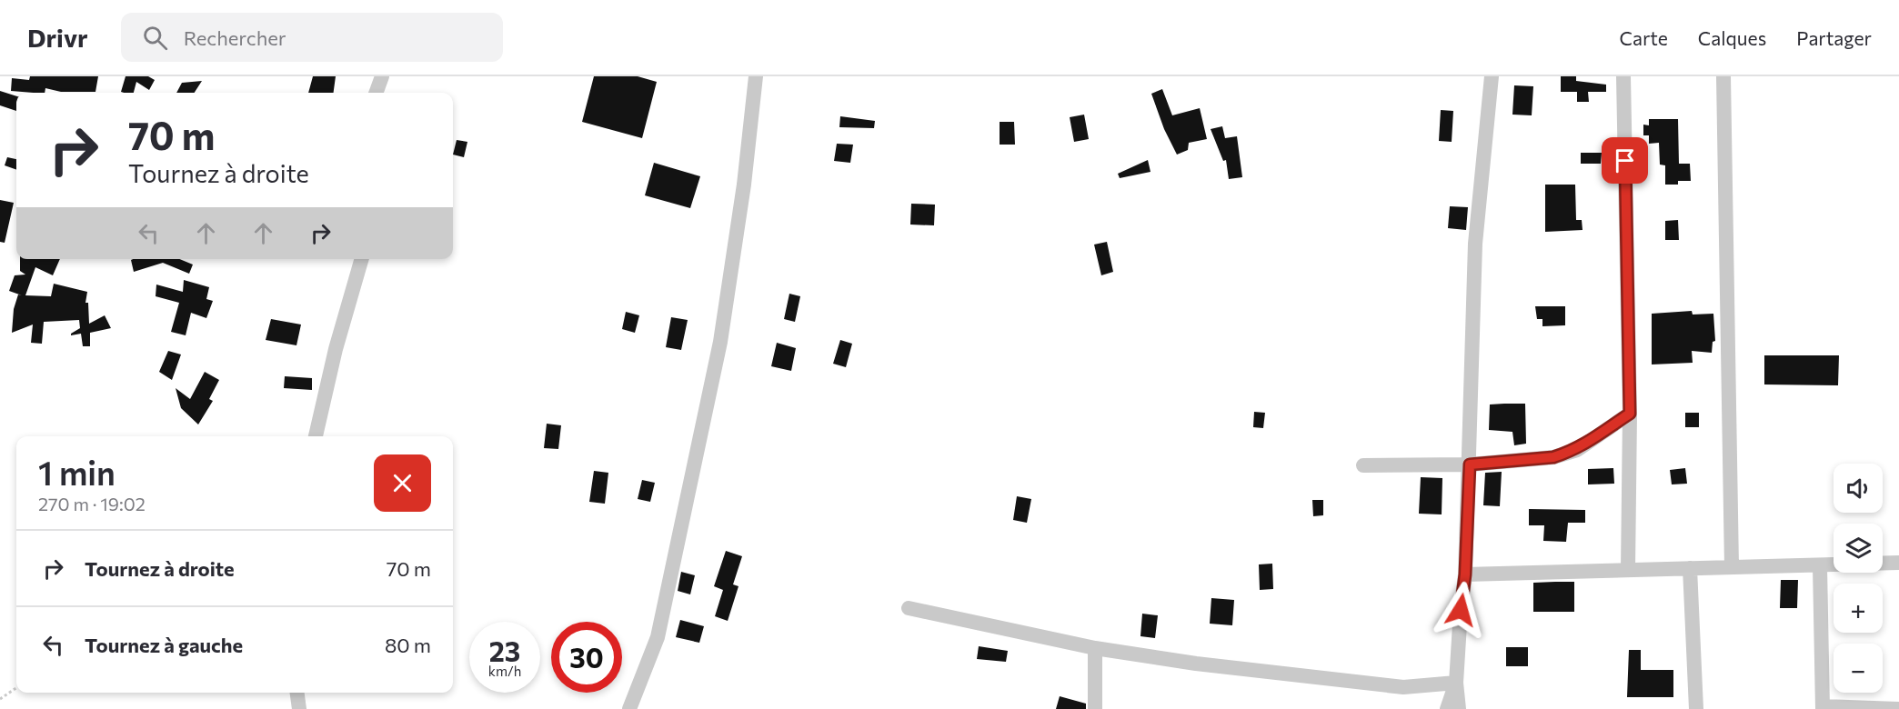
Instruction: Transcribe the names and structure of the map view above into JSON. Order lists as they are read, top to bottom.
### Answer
{
  "page": {
    "header": "Drivr",
    "search": "Rechercher",
    "nav": ["Carte", "Calques", "Partager"],
    "turn": ["70 m", "Tournez à droite"],
    "heading": ["1 min", "270 m · 19:02"],
    "map_buttons": ["+", "−"],
    "list": [
      {
        "name": "Tournez à droite",
        "value": "70 m"
      },
      {
        "name": "Tournez à gauche",
        "value": "80 m"
      }
    ],
    "speed": "23 km/h",
    "limit": "30"
  }
}
